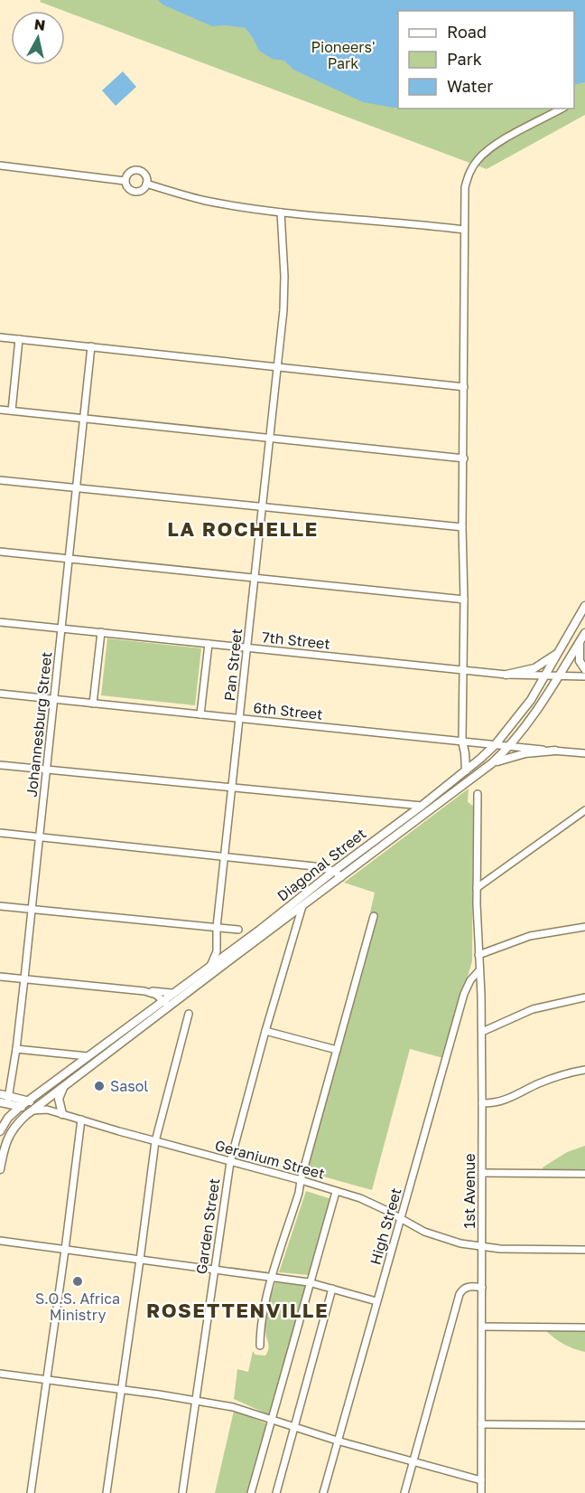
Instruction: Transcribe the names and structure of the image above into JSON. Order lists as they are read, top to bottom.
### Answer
{
  "streets": {
    "main road": ["Diagonal Street", "Geranium Street"],
    "street": [
      "7th Street",
      "Pan Street",
      "6th Street",
      "Johannesburg Street",
      "1st Avenue",
      "Garden Street",
      "High Street"
    ]
  },
  "crossings": [
    ["7th Street", "Pan Street"],
    ["7th Street", "Johannesburg Street"],
    ["7th Street", "Diagonal Street"],
    ["Pan Street", "6th Street"],
    ["Pan Street", "Diagonal Street"],
    ["6th Street", "Johannesburg Street"],
    ["6th Street", "Diagonal Street"],
    ["Johannesburg Street", "Geranium Street"],
    ["Diagonal Street", "Geranium Street"],
    ["Diagonal Street", "Garden Street"],
    ["Geranium Street", "1st Avenue"],
    ["Geranium Street", "Garden Street"],
    ["Geranium Street", "High Street"],
    ["1st Avenue", "High Street"]
  ],
  "districts": ["LA ROCHELLE", "ROSETTENVILLE"],
  "parks": ["Pioneers' Park"],
  "places": ["Sasol", "S.O.S. Africa Ministry"],
  "legend": ["Road", "Park", "Water"],
  "north": "top"
}
